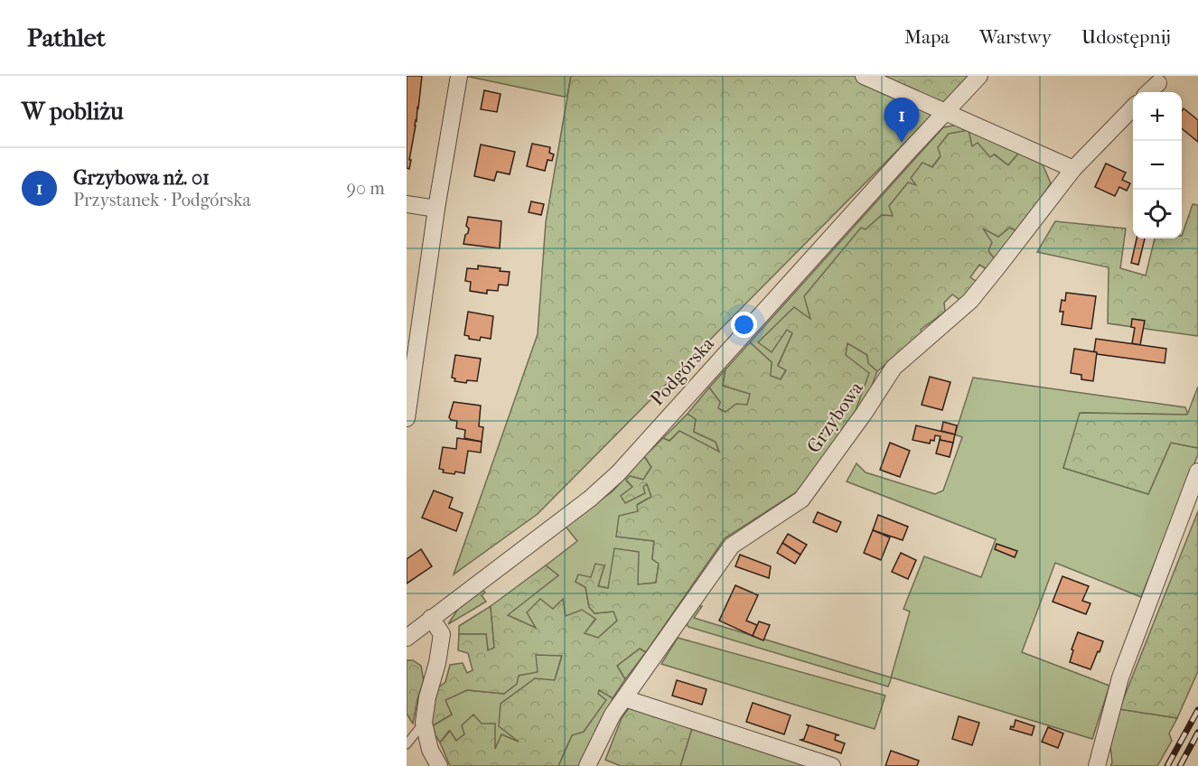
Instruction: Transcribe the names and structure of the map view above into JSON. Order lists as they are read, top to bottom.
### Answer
{
  "streets": {
    "street": ["Podgórska", "Grzybowa"]
  },
  "page": {
    "header": "Pathlet",
    "nav": ["Mapa", "Warstwy", "Udostępnij"],
    "heading": "W pobliżu",
    "map_buttons": ["+", "−"],
    "pins": "1",
    "list": [
      {
        "mark": "1",
        "name": "Grzybowa nż. 01",
        "note": "Przystanek · Podgórska",
        "value": "90 m"
      }
    ]
  }
}
